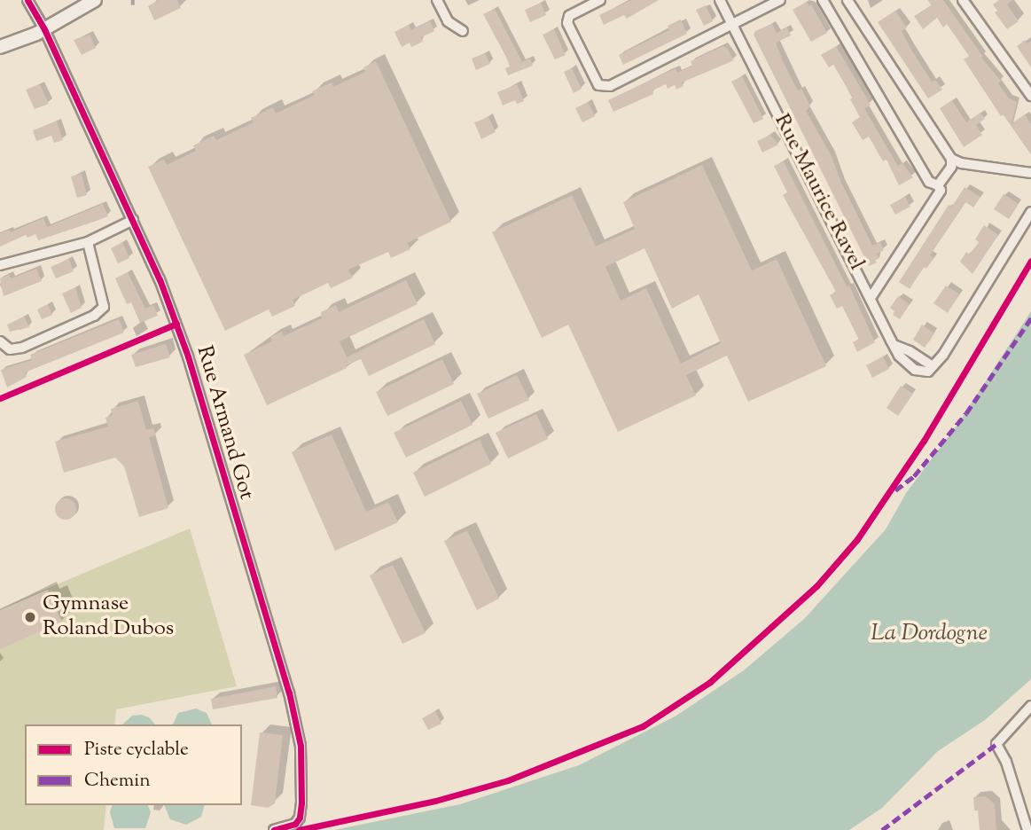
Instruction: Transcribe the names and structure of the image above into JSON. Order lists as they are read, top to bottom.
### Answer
{
  "streets": {
    "street": ["Rue Maurice Ravel", "Rue Armand Got"]
  },
  "water": ["La Dordogne"],
  "places": ["Gymnase Roland Dubos"],
  "legend": ["Piste cyclable", "Chemin"]
}
